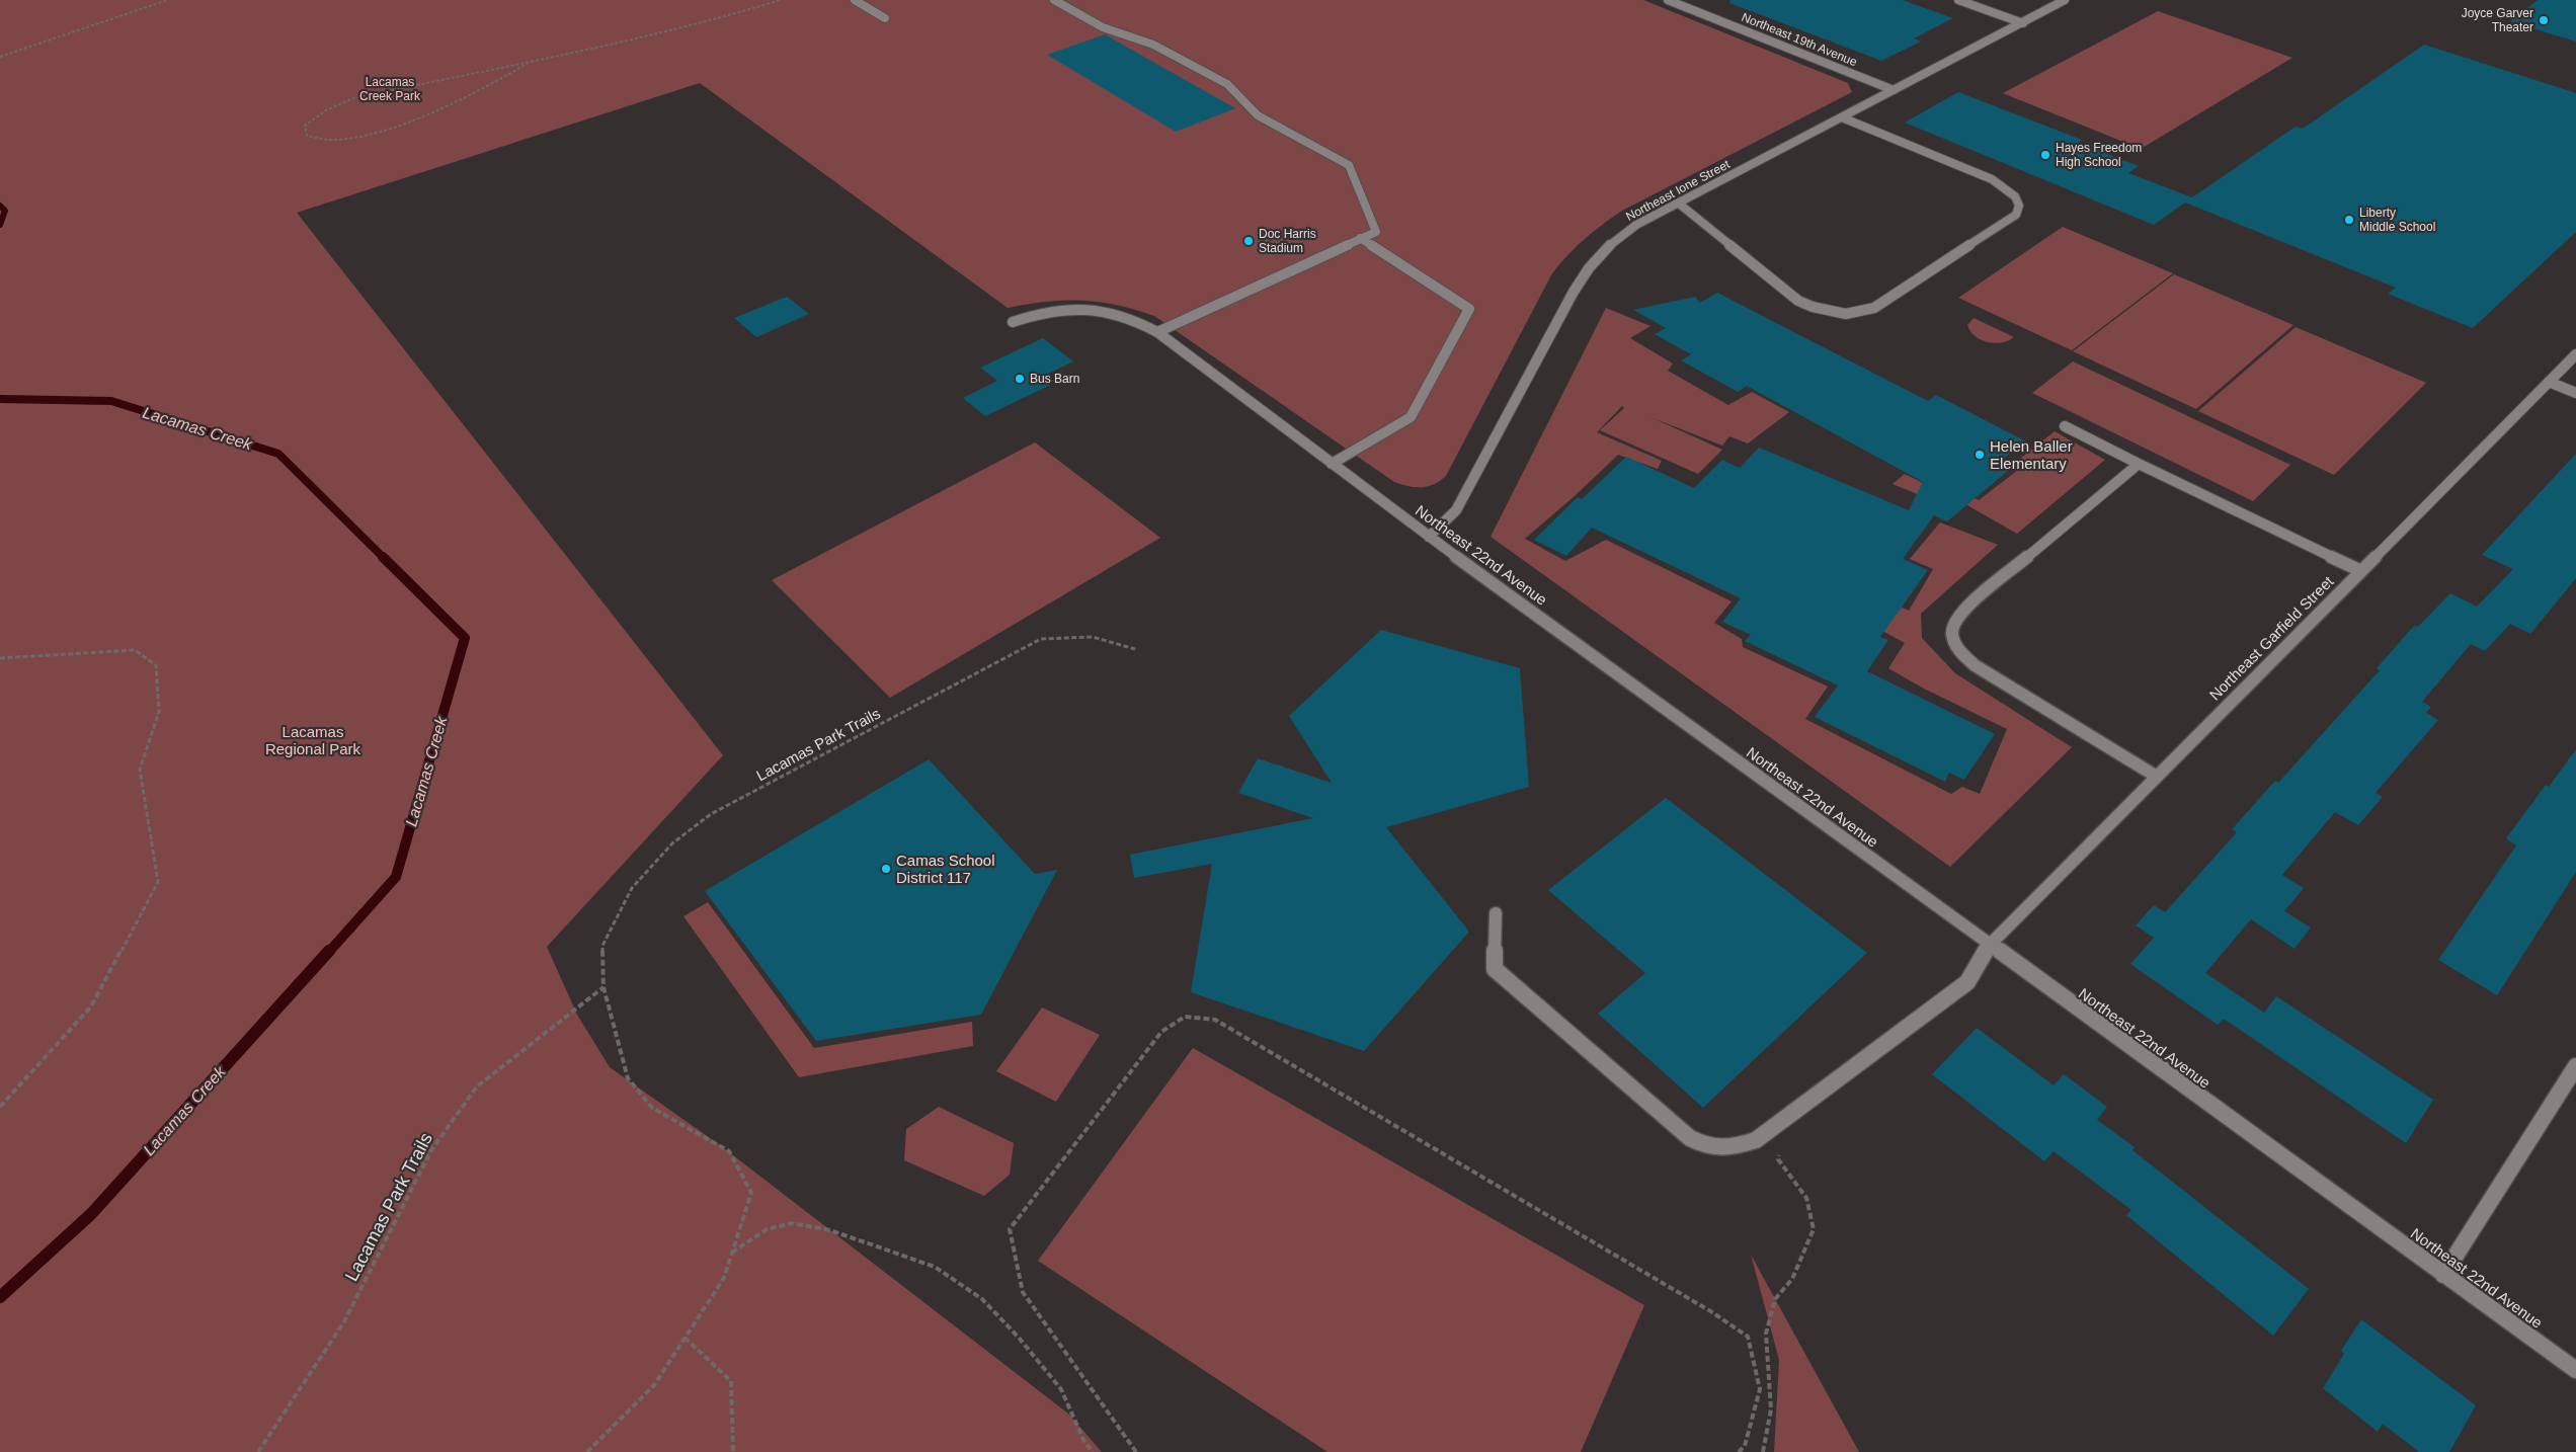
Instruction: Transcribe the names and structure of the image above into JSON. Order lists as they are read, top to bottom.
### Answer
{
  "streets": {
    "street": [
      "Northeast 19th Avenue",
      "Northeast Ione Street",
      "Northeast 22nd Avenue",
      "Northeast Garfield Street"
    ],
    "path": ["Lacamas Park Trails"]
  },
  "crossings": [
    ["Northeast 19th Avenue", "Northeast Ione Street"],
    ["Northeast Ione Street", "Northeast 22nd Avenue"],
    ["Northeast 22nd Avenue", "Northeast Garfield Street"]
  ],
  "water": ["Lacamas Creek"],
  "parks": ["Lacamas Creek Park", "Lacamas Regional Park"],
  "places": [
    "Joyce Garver Theater",
    "Hayes Freedom High School",
    "Liberty Middle School",
    "Doc Harris Stadium",
    "Bus Barn",
    "Helen Baller Elementary",
    "Camas School District 117"
  ]
}
